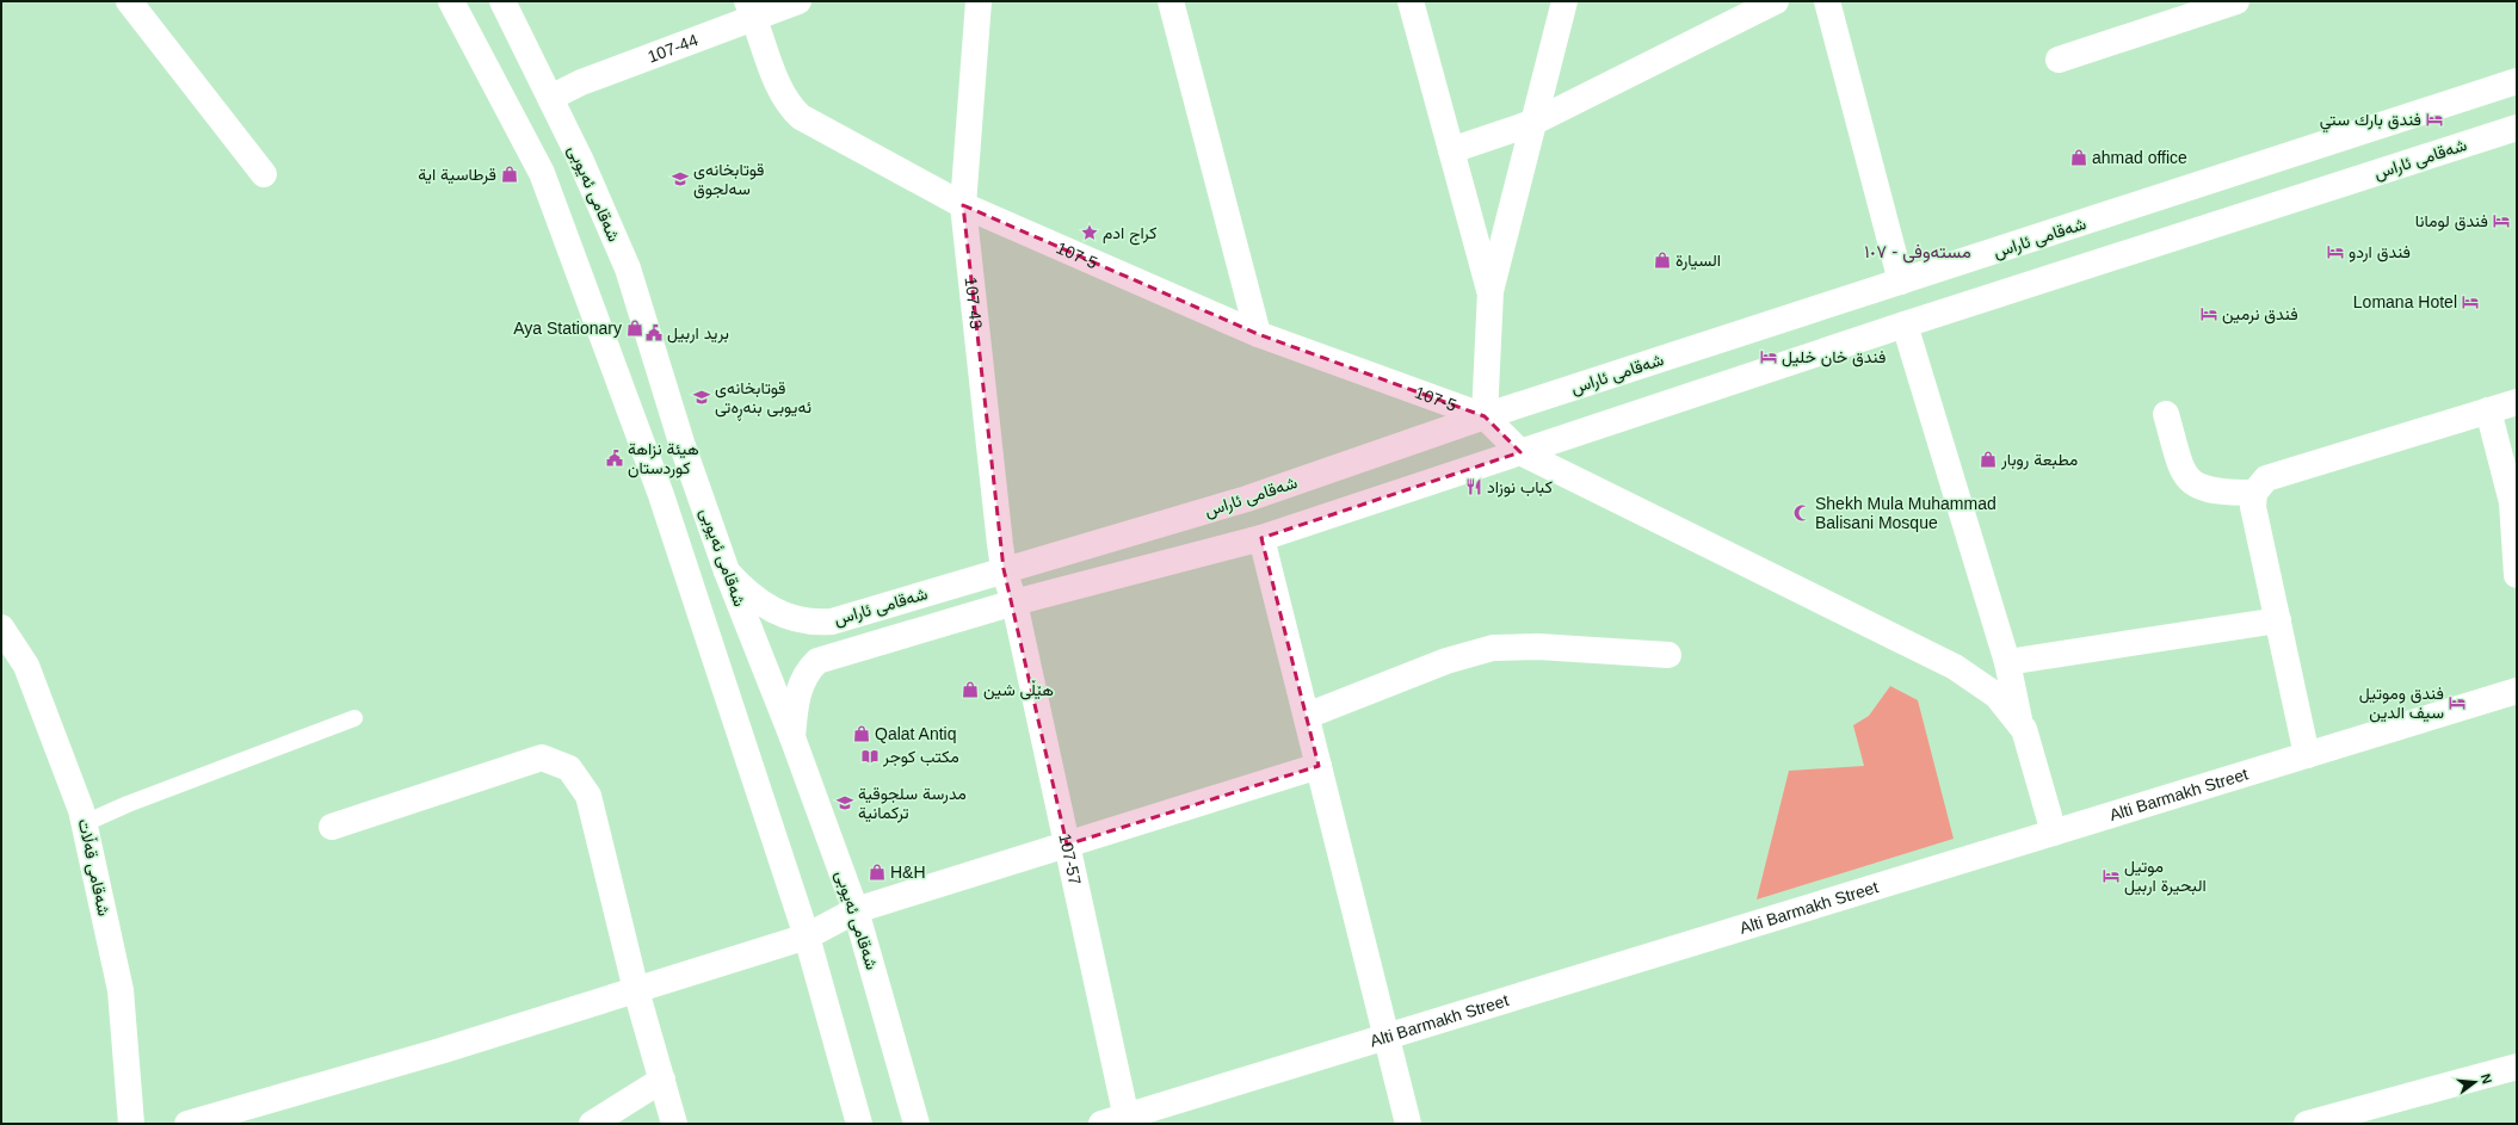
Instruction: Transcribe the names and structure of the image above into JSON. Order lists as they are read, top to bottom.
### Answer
{
  "streets": {
    "street": [
      "107-44",
      "شەقامی ئاراس",
      "شەقامی ئەیوبی",
      "107-5",
      "107-43",
      "Alti Barmakh Street",
      "107-57",
      "شەقامی قەڵات"
    ]
  },
  "crossings": [
    ["107-44", "شەقامی ئەیوبی"],
    ["107-44", "107-5"],
    ["شەقامی ئاراس", "شەقامی ئەیوبی"],
    ["شەقامی ئاراس", "107-5"],
    ["شەقامی ئاراس", "107-43"],
    ["شەقامی ئاراس", "107-57"],
    ["107-5", "107-43"],
    ["107-43", "107-57"],
    ["Alti Barmakh Street", "107-57"]
  ],
  "districts": ["مستەوفی - ١٠٧"],
  "places": {
    "hotel": [
      "فندق بارك ستي",
      "فندق لومانا",
      "فندق اردو",
      "Lomana Hotel",
      "فندق نرمين",
      "فندق خان خليل",
      "فندق وموتيل سيف الدين",
      "موتيل البحيرة اربيل"
    ],
    "shop": [
      "ahmad office",
      "قرطاسية اية",
      "السيارة",
      "Aya Stationary",
      "مطبعة روبار",
      "هێڵی شین",
      "Qalat Antiq",
      "H&H"
    ],
    "school or university": ["قوتابخانەی سەلجوق", "قوتابخانەی ئەیوبی بنەڕەتی", "مدرسة سلجوقية تركمانية"],
    "place": ["كراج ادم"],
    "public building": ["بريد اربيل", "هيئة نزاهة كوردستان"],
    "restaurant": ["كباب نوزاد"],
    "mosque": ["Shekh Mula Muhammad Balisani Mosque"],
    "library": ["مكتب كوجر"]
  },
  "north": "right"
}
